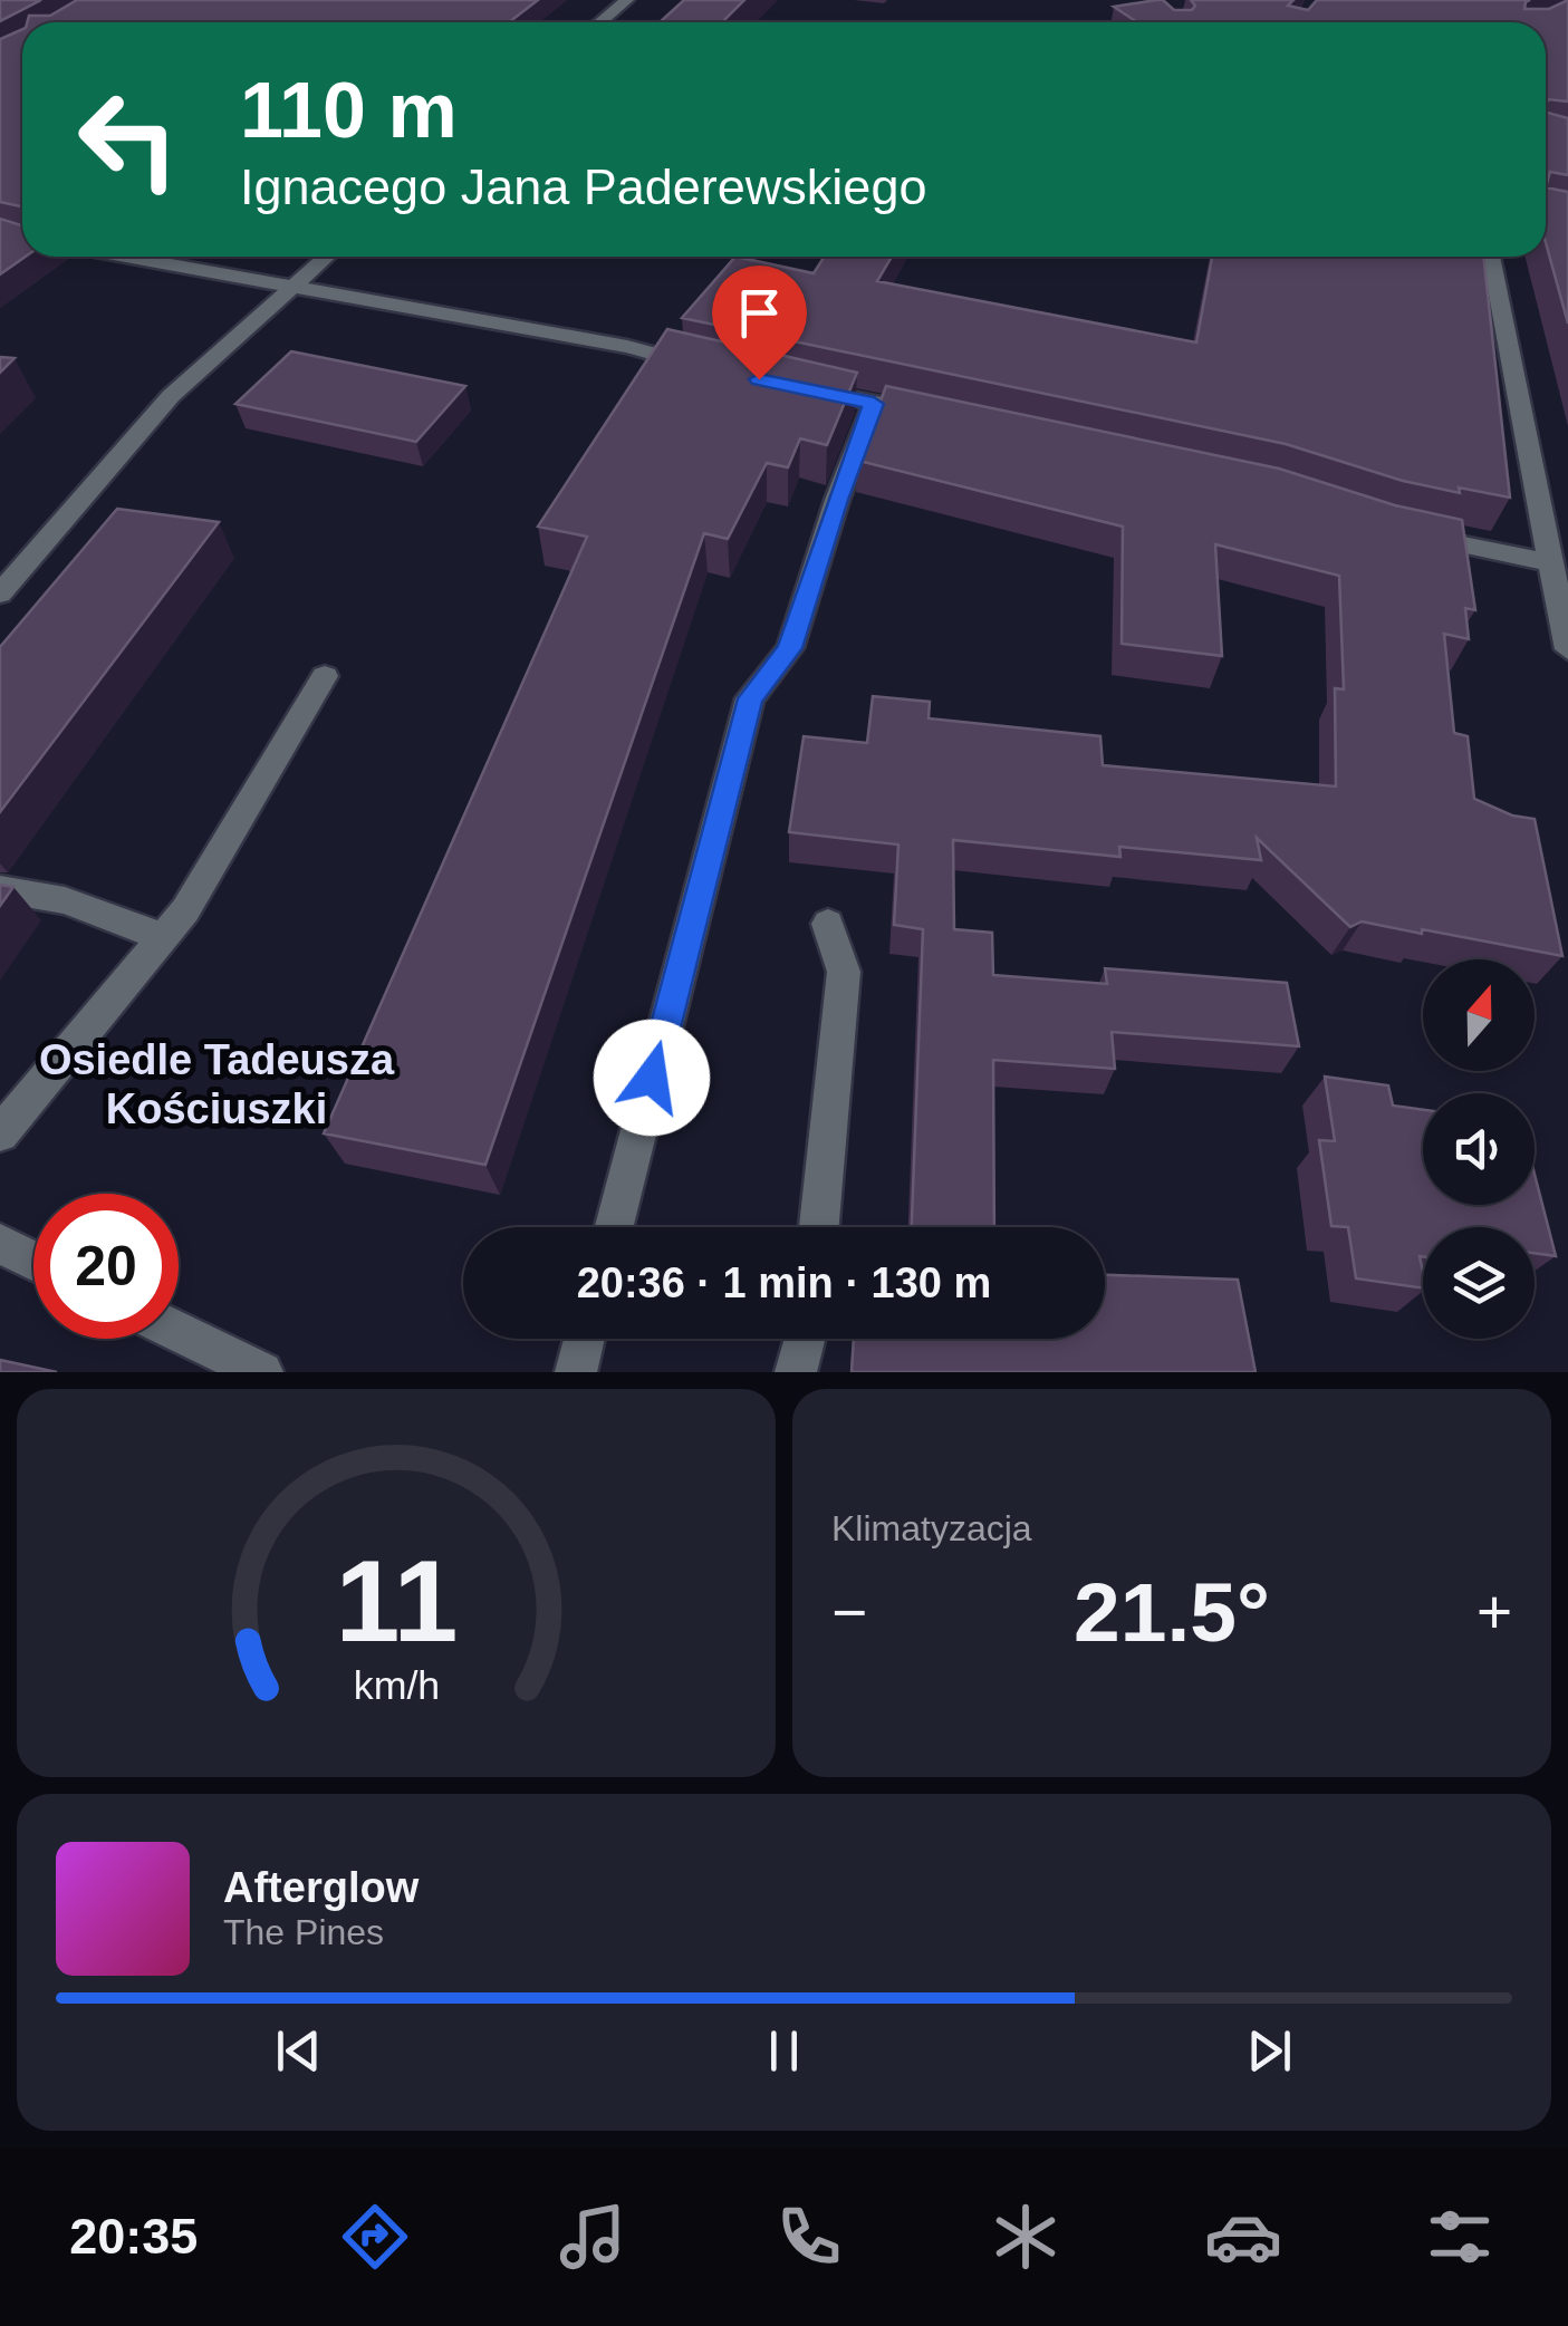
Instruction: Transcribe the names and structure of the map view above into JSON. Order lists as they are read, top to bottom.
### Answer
{
  "districts": ["Osiedle Tadeusza Kościuszki"],
  "north": "top",
  "page": {
    "turn": ["110 m", "Ignacego Jana Paderewskiego"],
    "limit": "20",
    "trip": "20:36 · 1 min · 130 m",
    "tile": "Klimatyzacja",
    "heat": ["−", "21.5°", "+"],
    "song": ["Afterglow", "The Pines"],
    "tabs": "20:35",
    "gauge": ["11", "km/h"]
  }
}
